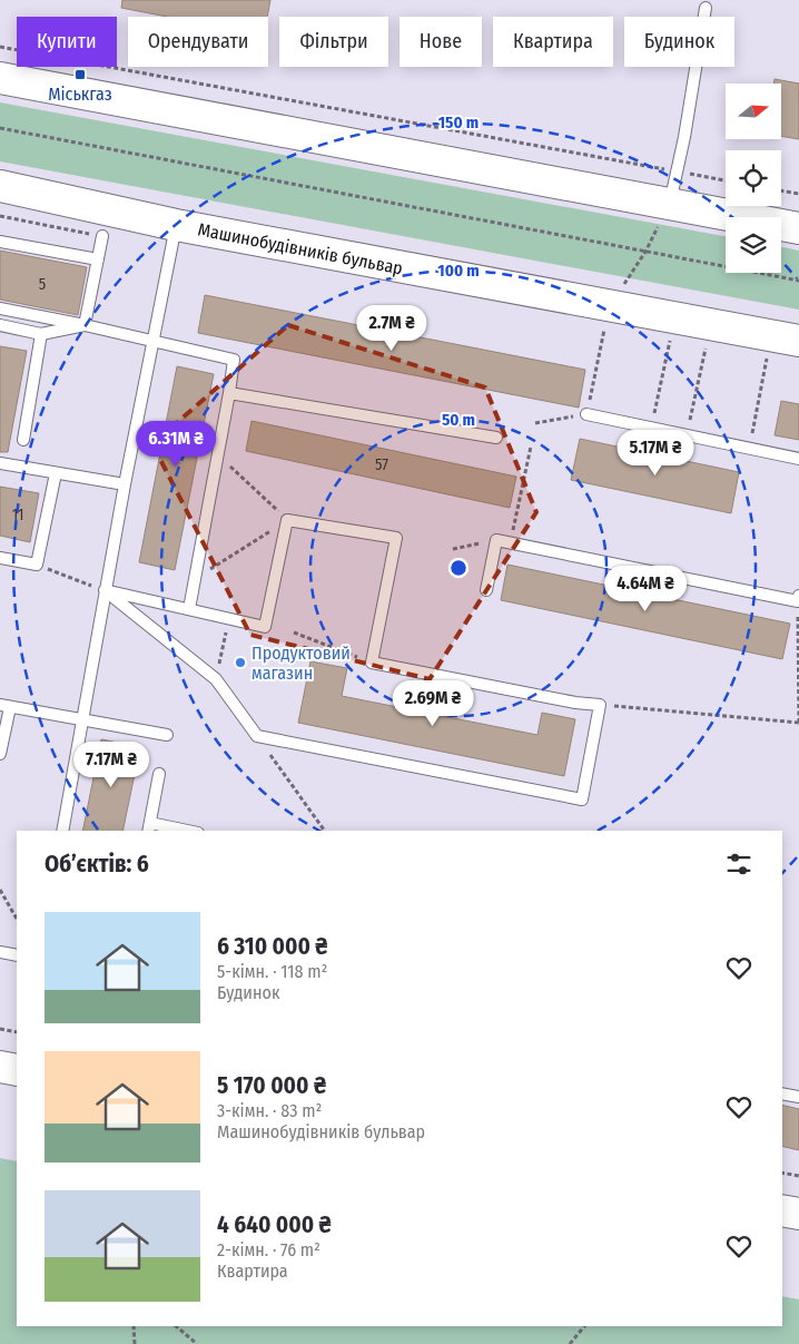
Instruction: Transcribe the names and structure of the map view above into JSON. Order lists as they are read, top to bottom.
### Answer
{
  "streets": {
    "street": ["Машинобудівників бульвар"]
  },
  "places": {
    "transit": ["Міськгаз"],
    "other": ["Продуктовий магазин"]
  },
  "house_numbers": ["5", "57", "11"],
  "north": "right",
  "page": {
    "chip": [
      "Купити",
      "Орендувати",
      "Фільтри",
      "Нове",
      "Квартира",
      "Будинок"
    ],
    "price": [
      "2.7M ₴",
      "6.31M ₴",
      "5.17M ₴",
      "4.64M ₴",
      "2.69M ₴",
      "7.17M ₴"
    ],
    "heading": "Об’єктів: 6",
    "list": [
      {
        "name": "6 310 000 ₴",
        "note": "5-кімн. · 118 m² · Будинок"
      },
      {
        "name": "5 170 000 ₴",
        "note": "3-кімн. · 83 m² · Машинобудівників бульвар"
      },
      {
        "name": "4 640 000 ₴",
        "note": "2-кімн. · 76 m² · Квартира"
      }
    ]
  },
  "rings": ["150 m", "100 m", "50 m"]
}
